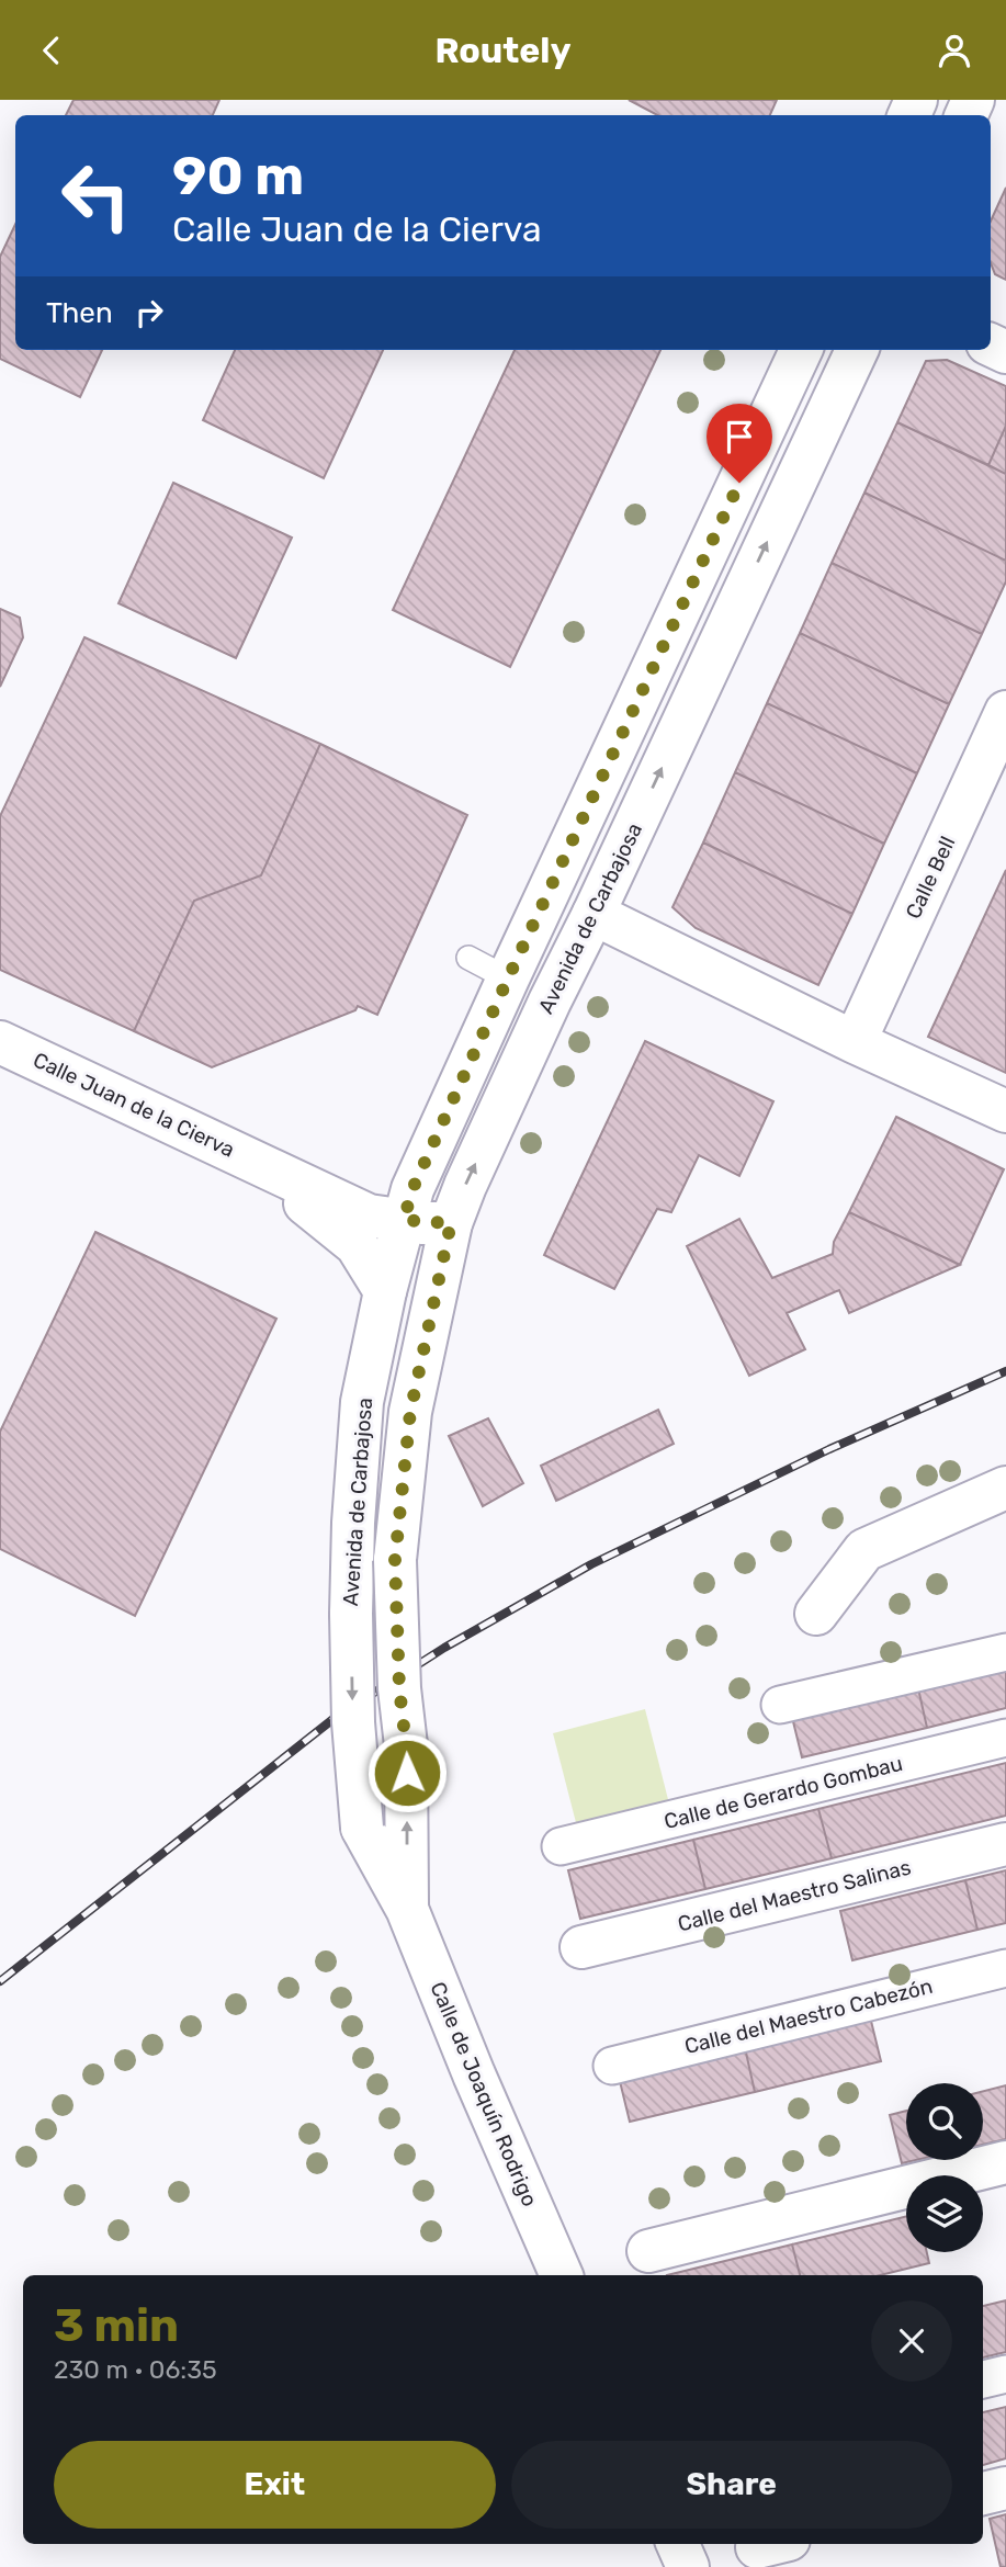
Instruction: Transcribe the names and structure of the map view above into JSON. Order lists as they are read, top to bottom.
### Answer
{
  "streets": {
    "main road": [
      "Calle Bell",
      "Avenida de Carbajosa",
      "Calle Juan de la Cierva",
      "Calle del Maestro Salinas",
      "Calle de Joaquín Rodrigo"
    ],
    "street": ["Calle de Gerardo Gombau", "Calle del Maestro Cabezón"]
  },
  "crossings": [
    ["Avenida de Carbajosa", "Calle Juan de la Cierva"],
    ["Avenida de Carbajosa", "Calle de Joaquín Rodrigo"]
  ],
  "page": {
    "header": "Routely",
    "turn": ["90 m", "Calle Juan de la Cierva"],
    "then": "Then",
    "heading": ["3 min", "230 m · 06:35"],
    "buttons": ["Exit", "Share"]
  }
}
